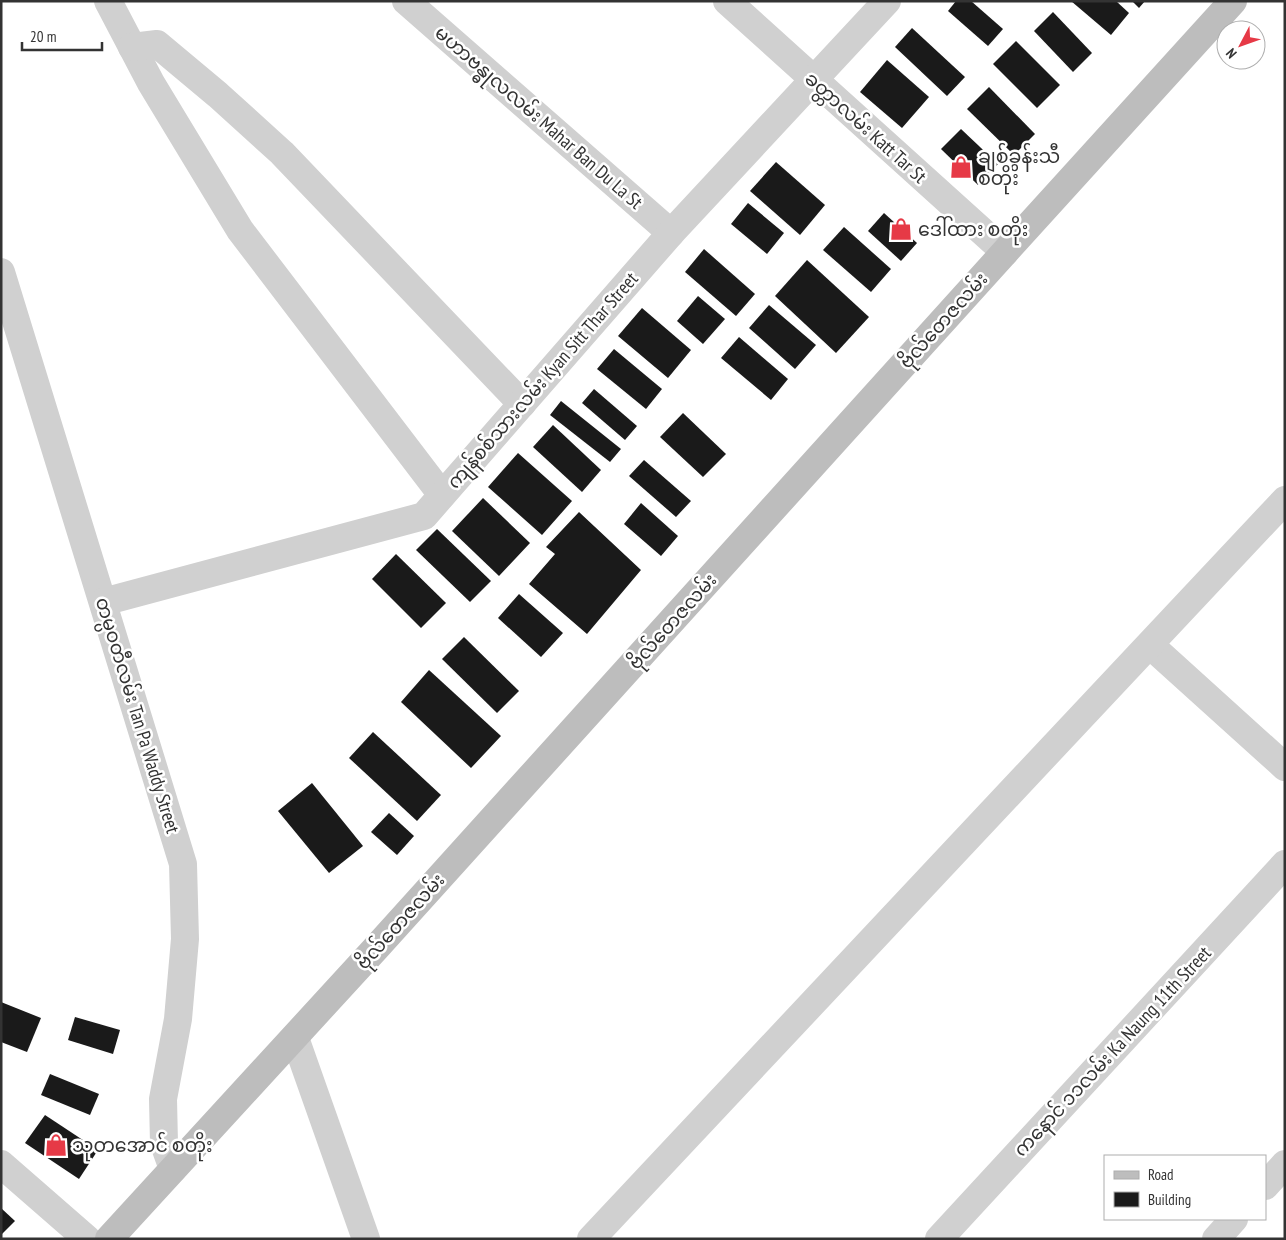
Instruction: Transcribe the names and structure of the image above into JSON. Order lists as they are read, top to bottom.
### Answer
{
  "streets": {
    "main road": ["ဗိုလ်တေဇလမ်း"],
    "street": [
      "မဟာဗန္ဓုလလမ်း Mahar Ban Du La St",
      "ခတ္တာလမ်း Katt Tar St",
      "ကျန်စစ်သားလမ်း Kyan Sitt Thar Street",
      "တမ္ပဝတီလမ်း Tan Pa Waddy Street",
      "ကနောင် ၁၁လမ်း Ka Naung 11th Street"
    ]
  },
  "crossings": [
    ["မဟာဗန္ဓုလလမ်း Mahar Ban Du La St", "ကျန်စစ်သားလမ်း Kyan Sitt Thar Street"],
    ["ခတ္တာလမ်း Katt Tar St", "ဗိုလ်တေဇလမ်း"],
    ["ခတ္တာလမ်း Katt Tar St", "ကျန်စစ်သားလမ်း Kyan Sitt Thar Street"],
    ["ဗိုလ်တေဇလမ်း", "တမ္ပဝတီလမ်း Tan Pa Waddy Street"],
    ["ကျန်စစ်သားလမ်း Kyan Sitt Thar Street", "တမ္ပဝတီလမ်း Tan Pa Waddy Street"]
  ],
  "places": {
    "shop": ["ချစ်ခွန်းသီ စတိုး", "ဒေါ်ထား စတိုး", "သုတအောင် စတိုး"]
  },
  "legend": ["Road", "Building"],
  "scale_bar": "20 m",
  "north": "bottom left"
}
